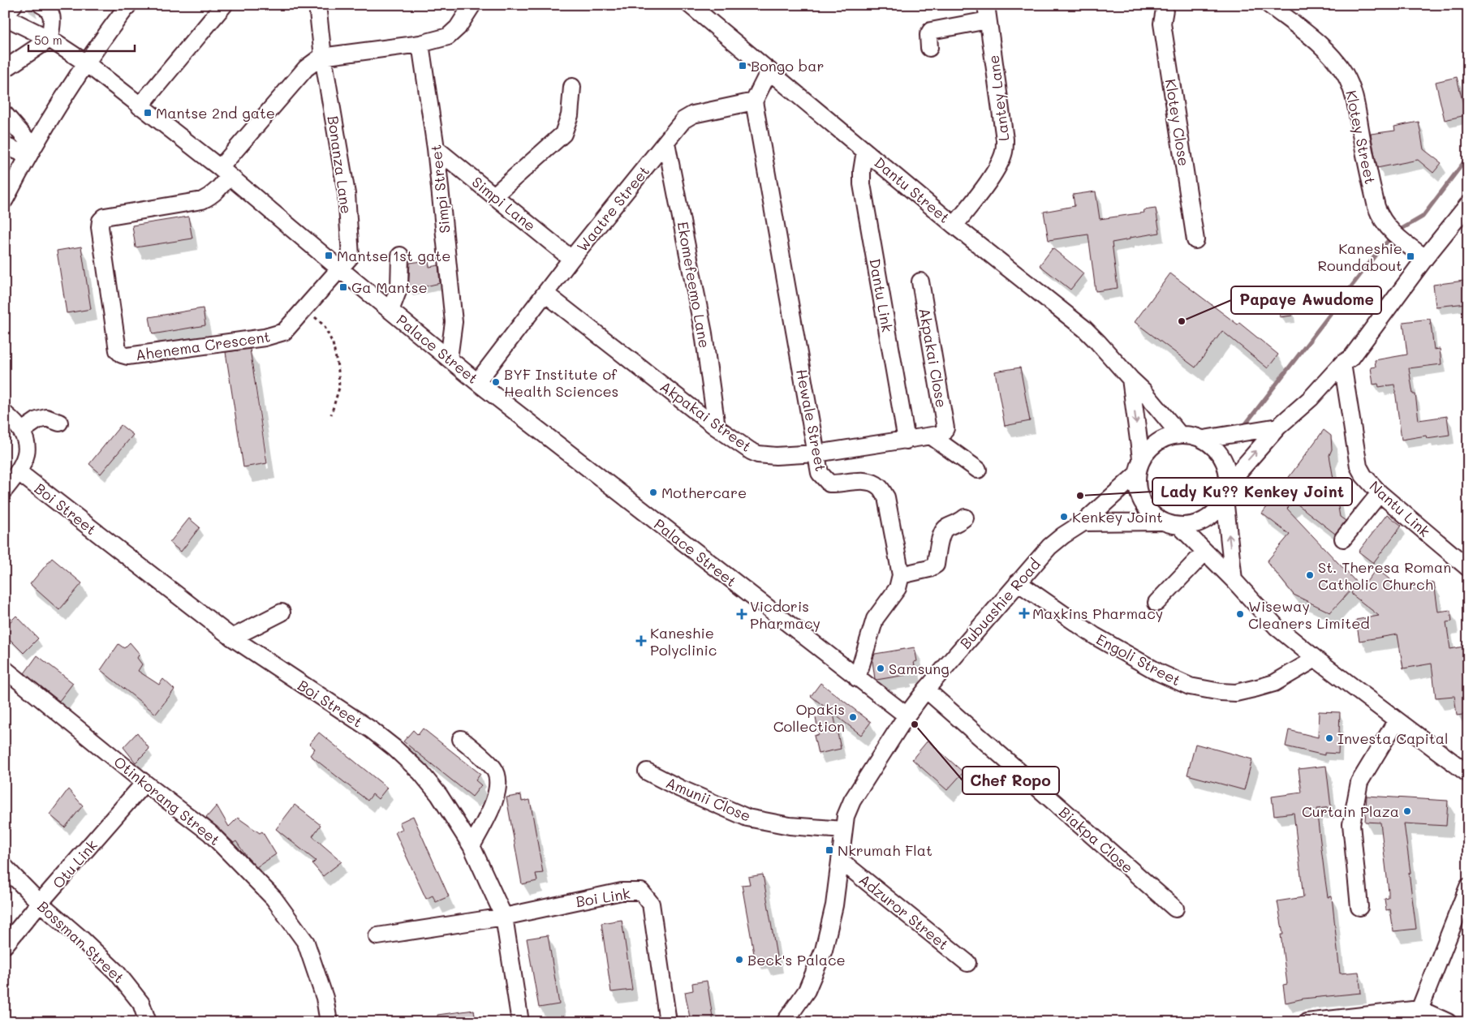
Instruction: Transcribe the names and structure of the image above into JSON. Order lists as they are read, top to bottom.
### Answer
{
  "streets": {
    "street": [
      "Lantey Lane",
      "Klotey Close",
      "Klotey Street",
      "Bonanza Lane",
      "Simpi Street",
      "Dantu Street",
      "Simpi Lane",
      "Waatre Street",
      "Ekomefeemo Lane",
      "Dantu Link",
      "Ahenema Crescent",
      "Palace Street",
      "Akpakai Close",
      "Akpakai Street",
      "Hewale Street",
      "Boi Street",
      "Nantu Link",
      "Bubuashie Road",
      "Engoli Street",
      "Amunii Close",
      "Otinkorang Street",
      "Biakpa Close",
      "Otu Link",
      "Boi Link",
      "Adzuror Street",
      "Bossman Street"
    ]
  },
  "crossings": [
    ["Lantey Lane", "Dantu Street"],
    ["Bonanza Lane", "Ahenema Crescent"],
    ["Bonanza Lane", "Palace Street"],
    ["Simpi Street", "Simpi Lane"],
    ["Simpi Street", "Palace Street"],
    ["Dantu Street", "Dantu Link"],
    ["Dantu Street", "Bubuashie Road"],
    ["Simpi Lane", "Waatre Street"],
    ["Waatre Street", "Ekomefeemo Lane"],
    ["Waatre Street", "Palace Street"],
    ["Waatre Street", "Akpakai Street"],
    ["Waatre Street", "Hewale Street"],
    ["Ekomefeemo Lane", "Akpakai Street"],
    ["Dantu Link", "Akpakai Street"],
    ["Ahenema Crescent", "Palace Street"],
    ["Palace Street", "Bubuashie Road"],
    ["Akpakai Close", "Akpakai Street"],
    ["Akpakai Street", "Hewale Street"],
    ["Boi Street", "Boi Link"],
    ["Bubuashie Road", "Engoli Street"],
    ["Bubuashie Road", "Amunii Close"],
    ["Bubuashie Road", "Biakpa Close"],
    ["Bubuashie Road", "Adzuror Street"],
    ["Otinkorang Street", "Otu Link"],
    ["Otu Link", "Bossman Street"]
  ],
  "places": {
    "transit": [
      "Bongo bar",
      "Mantse 2nd gate",
      "Mantse 1st gate",
      "Kaneshie Roundabout",
      "Ga Mantse",
      "Nkrumah Flat"
    ],
    "other": [
      "Papaye Awudome",
      "BYF Institute of Health Sciences",
      "Mothercare",
      "Lady Ku?? Kenkey Joint",
      "Kenkey Joint",
      "St. Theresa Roman Catholic Church",
      "Wiseway Cleaners Limited",
      "Samsung",
      "Opakis Collection",
      "Chef Ropo",
      "Investa Capital",
      "Curtain Plaza",
      "Beck's Palace"
    ],
    "health": ["Maxkins Pharmacy", "Vicdoris Pharmacy", "Kaneshie Polyclinic"]
  },
  "scale_bar": "50 m"
}
